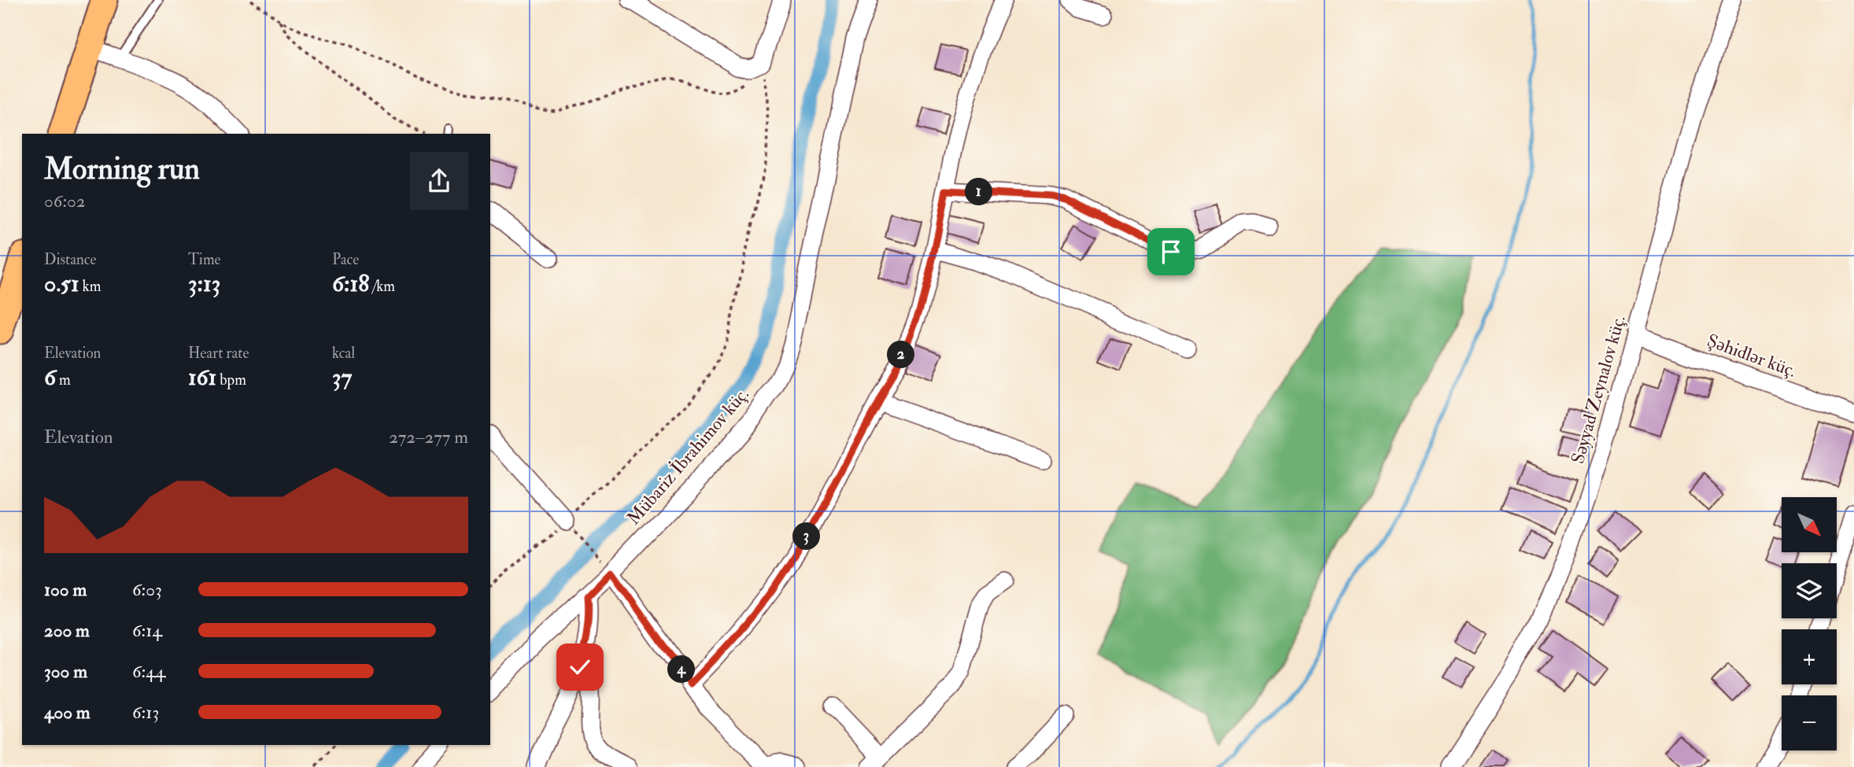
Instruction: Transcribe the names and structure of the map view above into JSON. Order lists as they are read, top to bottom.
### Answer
{
  "streets": {
    "street": ["Şəhidlər küç.", "Səyyad Zeynalov küç.", "Mübariz İbrahimov küç."]
  },
  "crossings": [
    ["Şəhidlər küç.", "Səyyad Zeynalov küç."]
  ],
  "north": "bottom right",
  "page": {
    "heading": ["Morning run", "06:02"],
    "pins": [
      "1",
      "2",
      "3",
      "4"
    ],
    "stats": [
      ["Distance", "0.51 km"],
      ["Time", "3:13"],
      ["Pace", "6:18 /km"],
      ["Elevation", "6 m"],
      ["Heart rate", "161 bpm"],
      ["kcal", "37"]
    ],
    "chart": ["Elevation", "272–277 m"],
    "map_buttons": ["+", "−"],
    "list": [
      {
        "name": "100 m",
        "note": "6:03"
      },
      {
        "name": "200 m",
        "note": "6:14"
      },
      {
        "name": "300 m",
        "note": "6:44"
      },
      {
        "name": "400 m",
        "note": "6:13"
      }
    ]
  }
}
